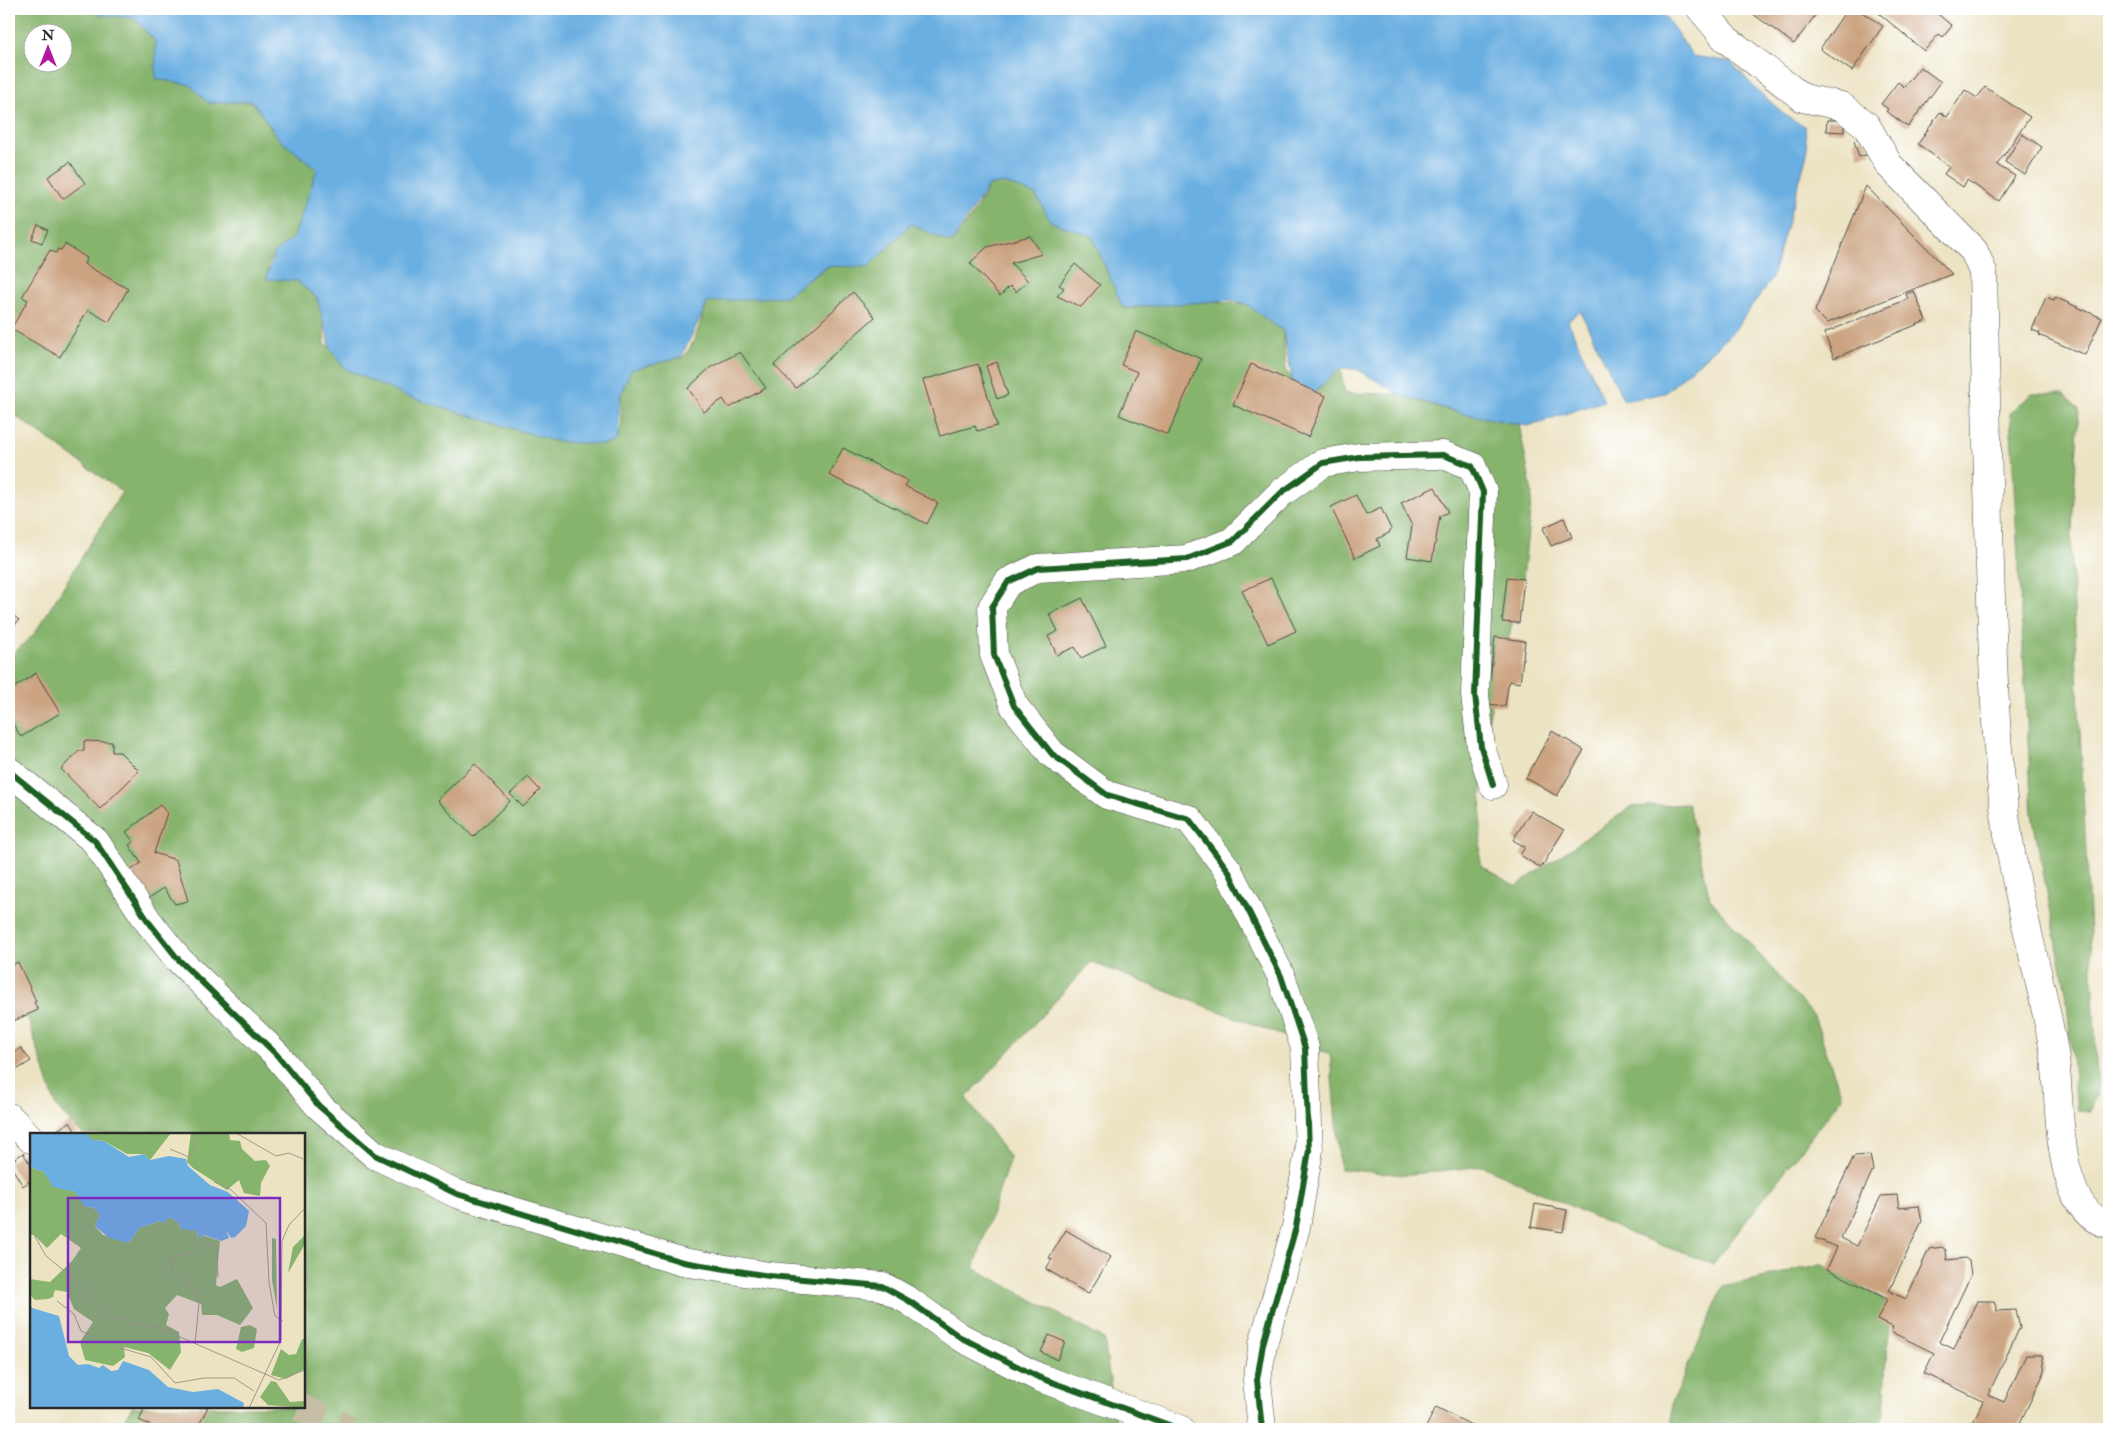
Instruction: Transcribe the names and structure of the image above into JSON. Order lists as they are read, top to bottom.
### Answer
{
  "north": "top"
}
